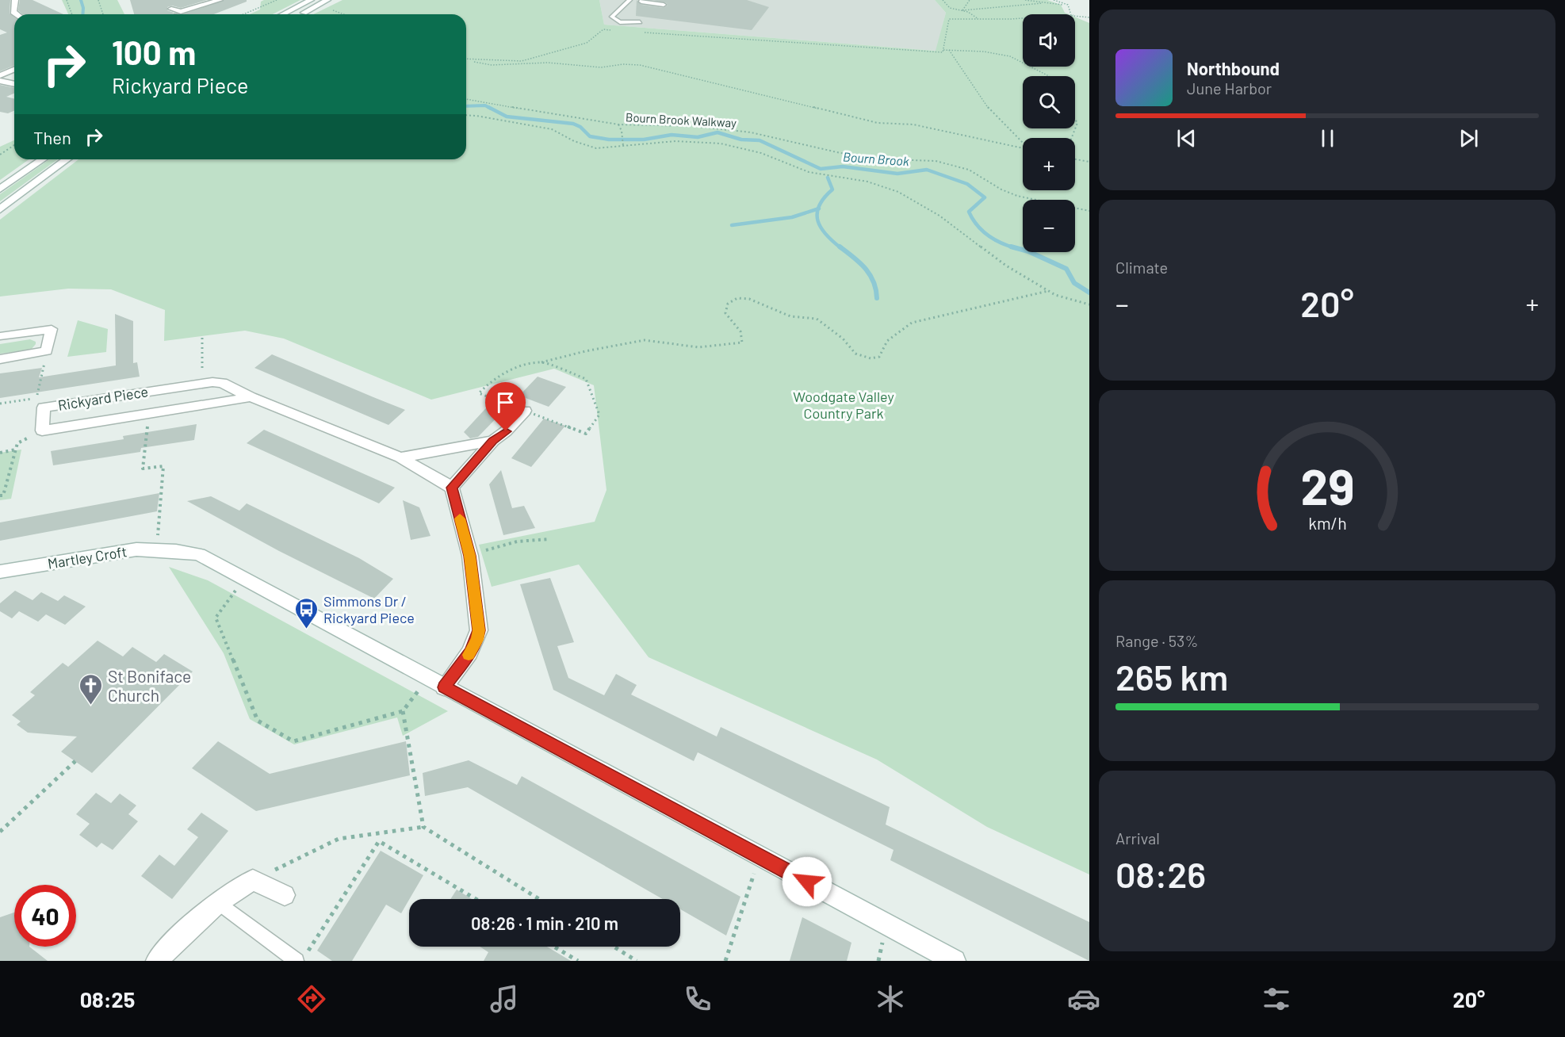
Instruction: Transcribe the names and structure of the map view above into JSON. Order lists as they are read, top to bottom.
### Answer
{
  "streets": {
    "street": ["Rickyard Piece", "Martley Croft"],
    "path": ["Bourn Brook Walkway"]
  },
  "water": ["Bourn Brook"],
  "parks": ["Woodgate Valley Country Park"],
  "places": {
    "bus stop": ["Simmons Dr / Rickyard Piece"],
    "church": ["St Boniface Church"]
  },
  "page": {
    "map_buttons": ["+", "−"],
    "turn": ["100 m", "Rickyard Piece"],
    "song": ["Northbound", "June Harbor"],
    "then": "Then",
    "tile": [
      "Climate",
      ["Range · 53%", "265 km"],
      ["Arrival", "08:26"]
    ],
    "heat": ["−", "20°", "+"],
    "limit": "40",
    "trip": "08:26 · 1 min · 210 m",
    "tabs": ["08:25", "20°"],
    "gauge": ["29", "km/h"]
  }
}
